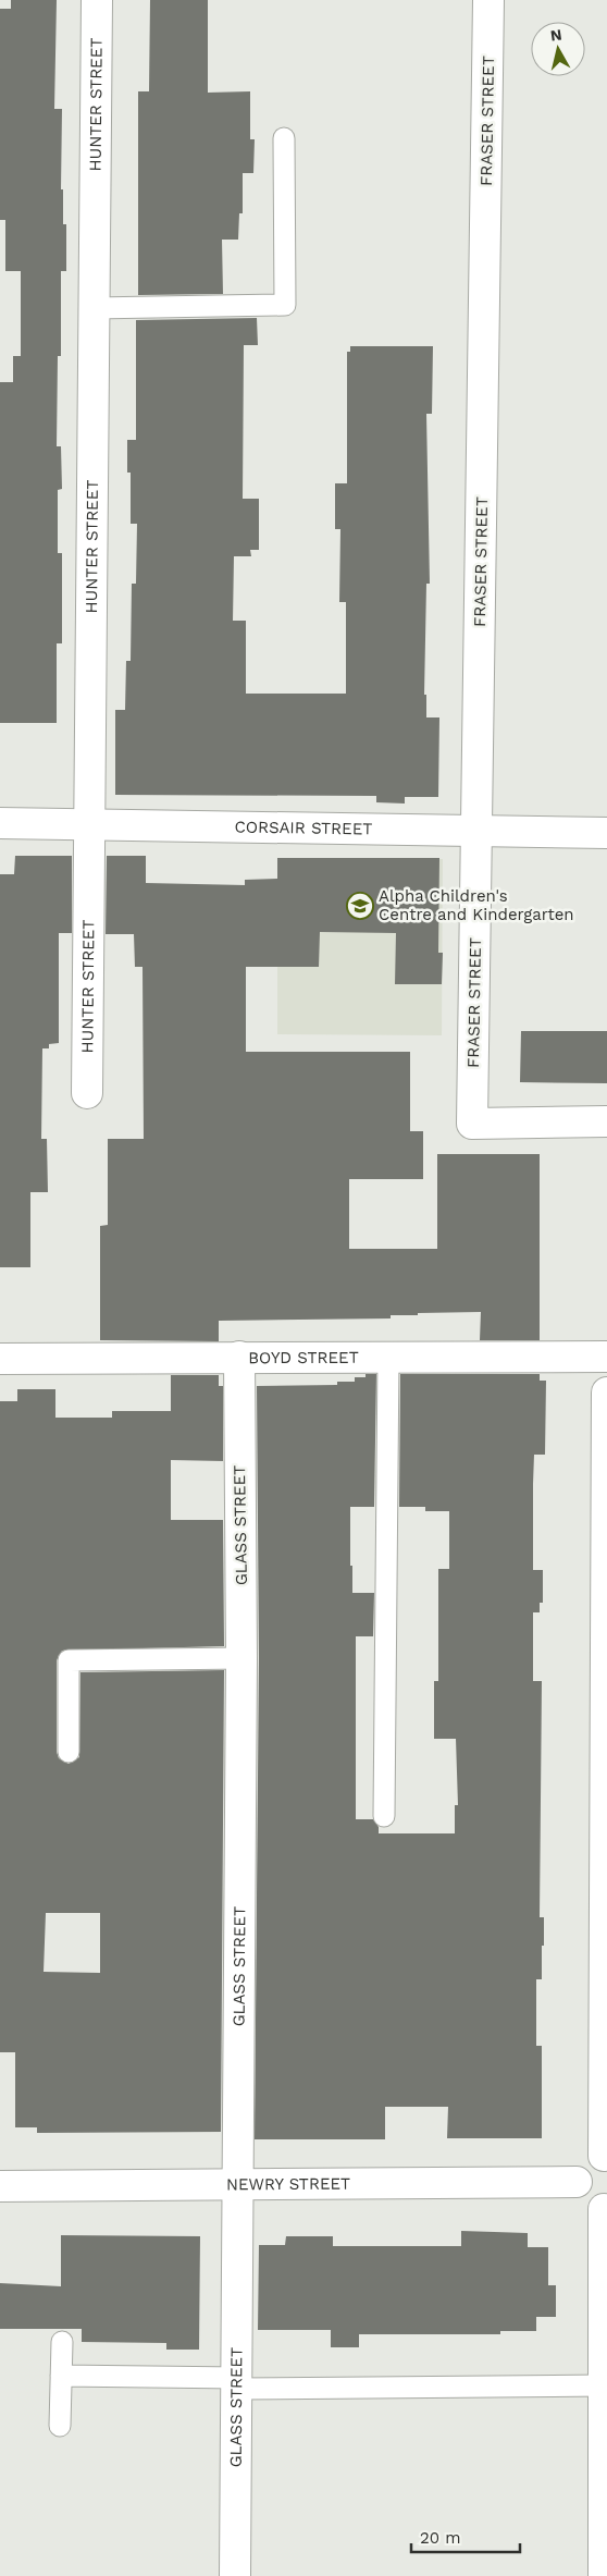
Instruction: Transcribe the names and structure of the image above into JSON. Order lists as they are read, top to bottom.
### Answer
{
  "streets": {
    "street": [
      "HUNTER STREET",
      "FRASER STREET",
      "CORSAIR STREET",
      "BOYD STREET",
      "GLASS STREET",
      "NEWRY STREET"
    ]
  },
  "crossings": [
    ["HUNTER STREET", "CORSAIR STREET"],
    ["FRASER STREET", "CORSAIR STREET"],
    ["BOYD STREET", "GLASS STREET"],
    ["GLASS STREET", "NEWRY STREET"]
  ],
  "places": {
    "school or university": ["Alpha Children's Centre and Kindergarten"]
  },
  "scale_bar": "20 m",
  "north": "top"
}
